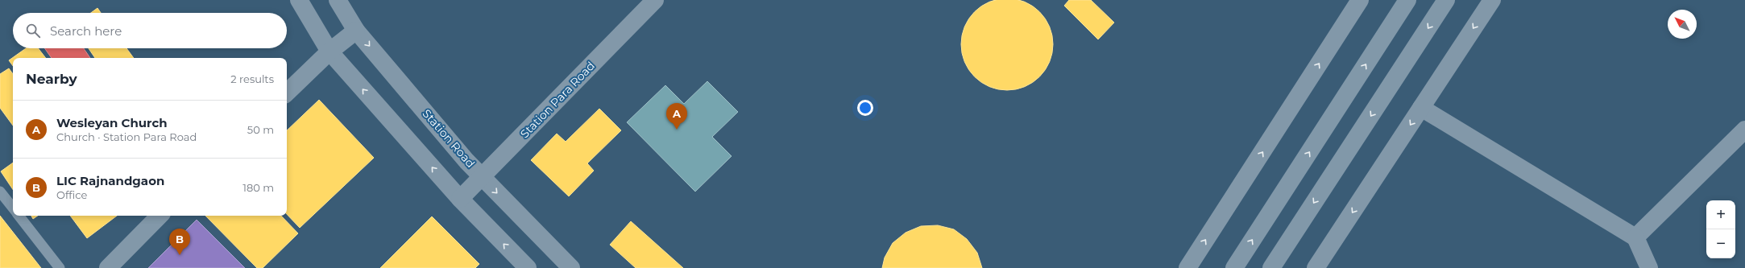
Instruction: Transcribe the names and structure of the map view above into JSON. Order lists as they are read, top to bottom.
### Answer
{
  "streets": {
    "street": ["Station Para Road", "Station Road"]
  },
  "crossings": [
    ["Station Para Road", "Station Road"]
  ],
  "north": "top left",
  "page": {
    "search": "Search here",
    "heading": ["Nearby", "2 results"],
    "list": [
      {
        "mark": "A",
        "name": "Wesleyan Church",
        "note": "Church · Station Para Road",
        "value": "50 m"
      },
      {
        "mark": "B",
        "name": "LIC Rajnandgaon",
        "note": "Office",
        "value": "180 m"
      }
    ],
    "pins": ["A", "B"],
    "map_buttons": ["+", "−"]
  }
}
